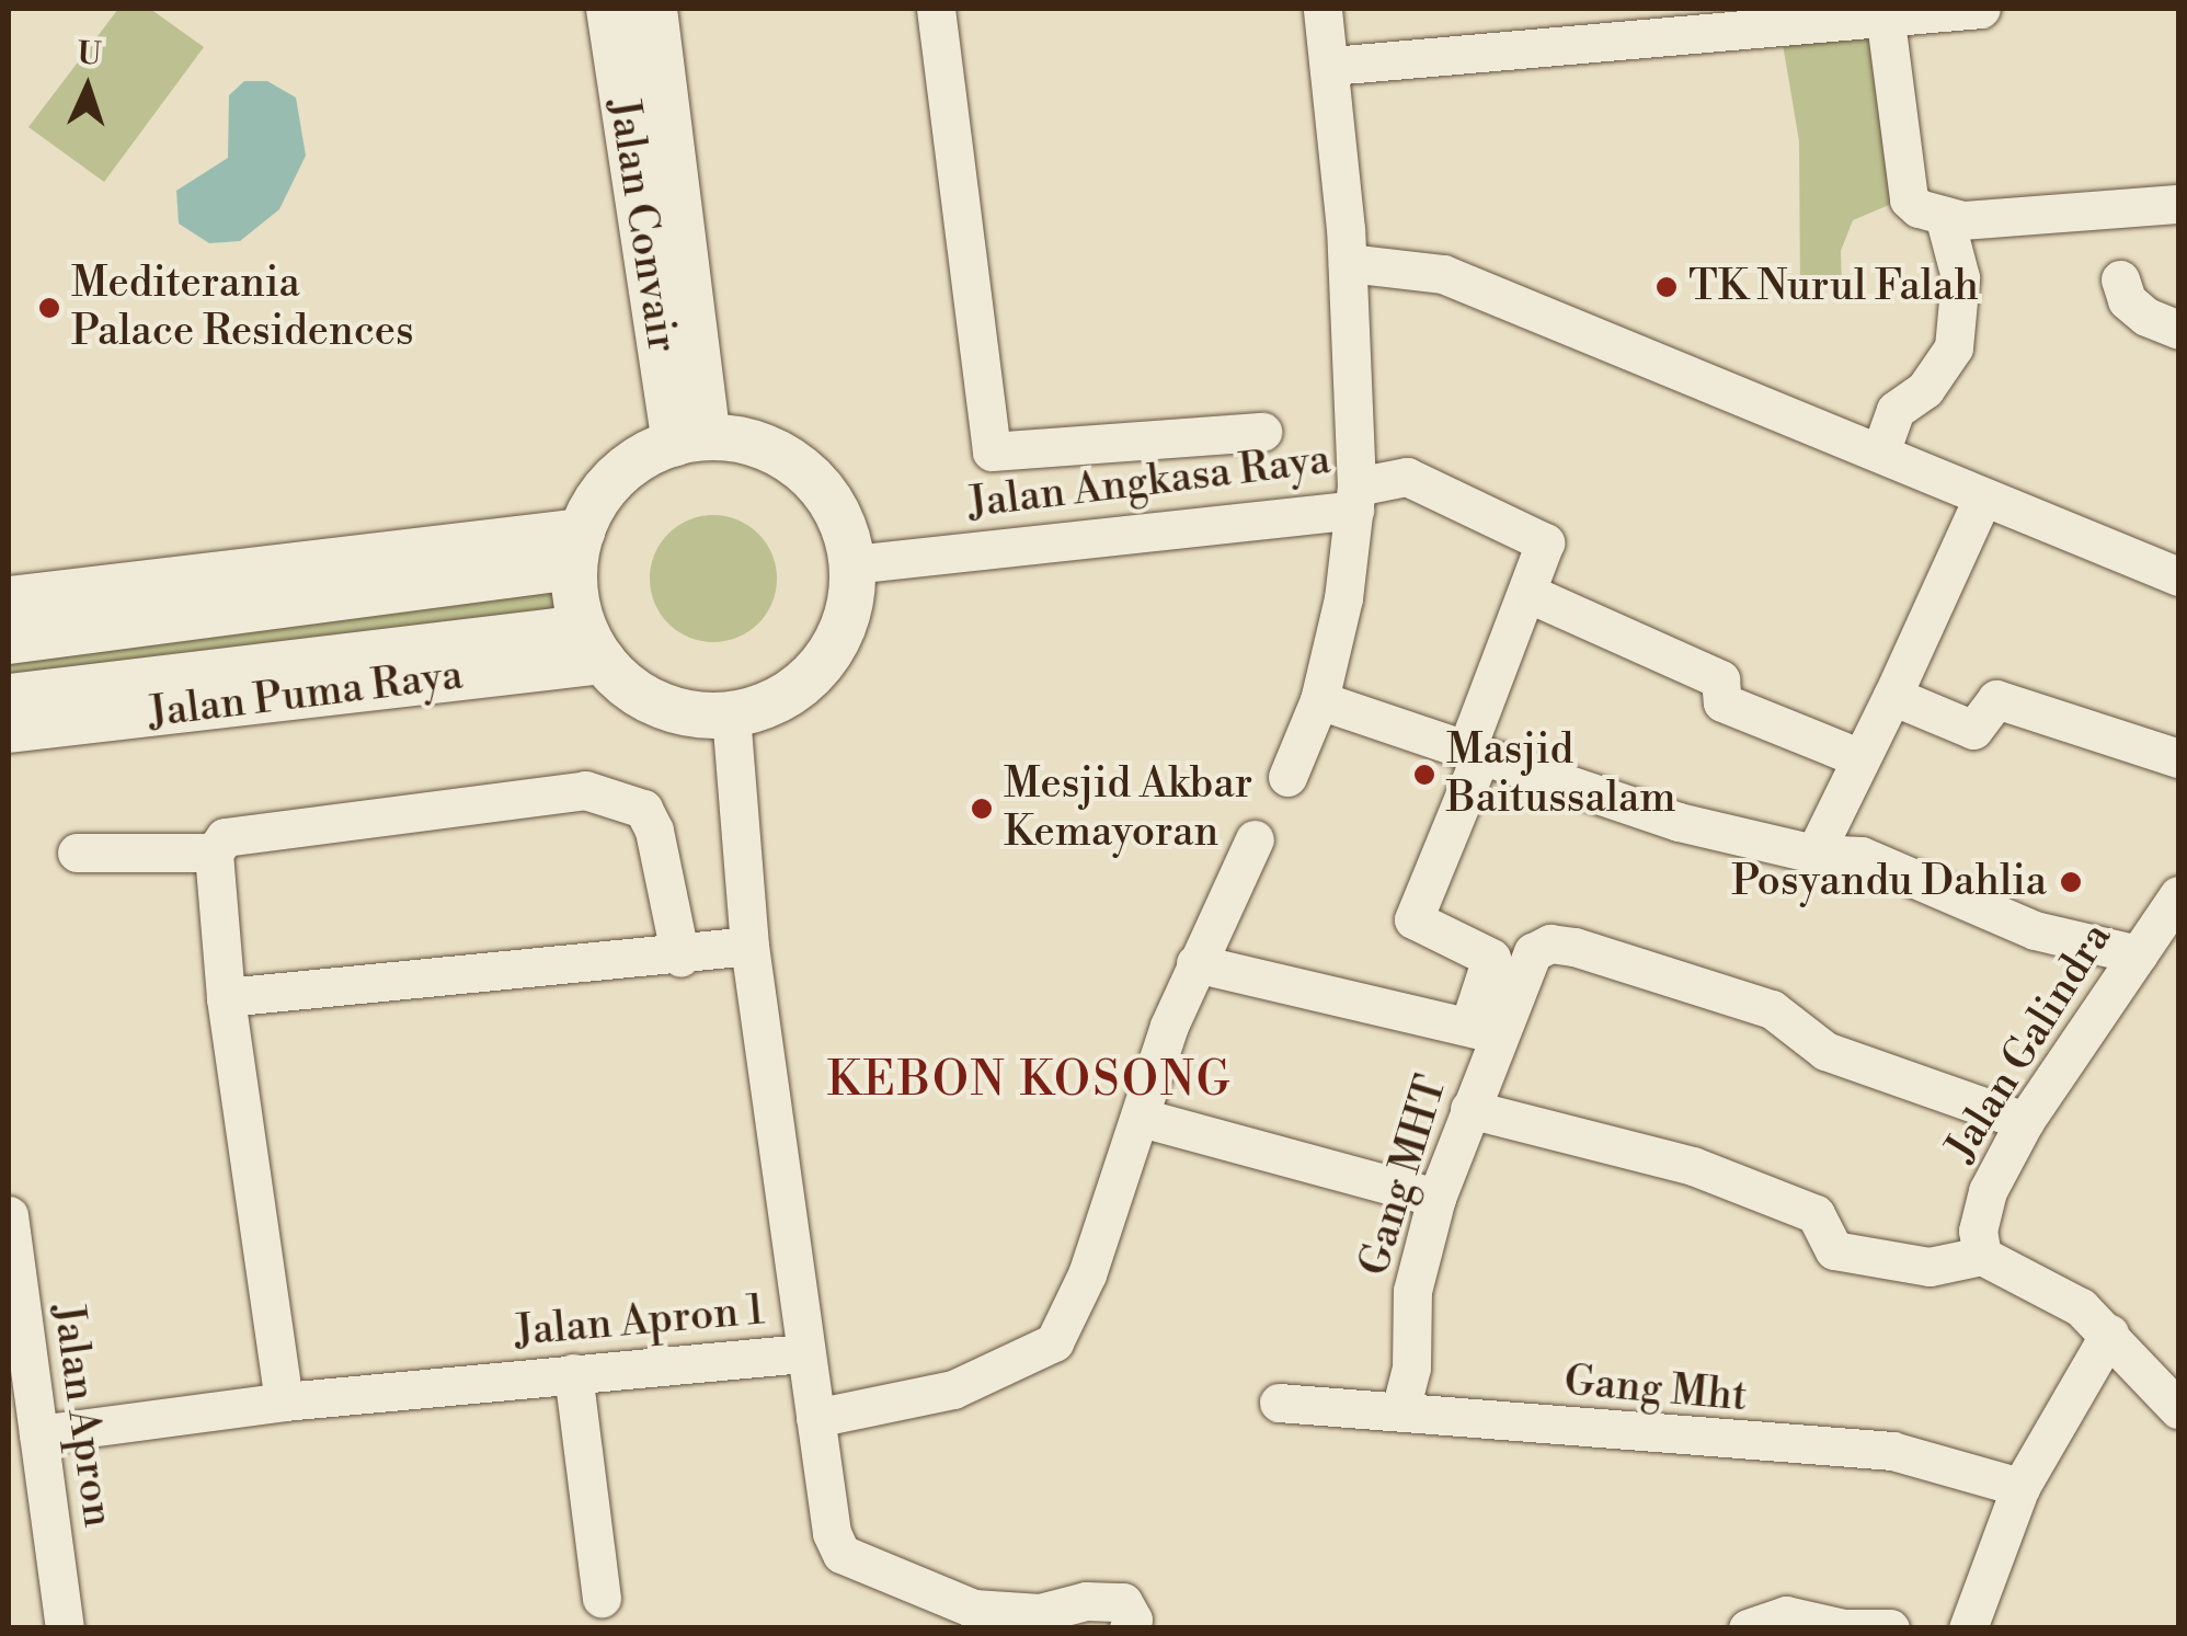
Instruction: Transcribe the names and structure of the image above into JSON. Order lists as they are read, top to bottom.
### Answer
{
  "streets": {
    "street": [
      "Jalan Convair",
      "Jalan Angkasa Raya",
      "Jalan Puma Raya",
      "Jalan Galindra",
      "Gang MHT",
      "Jalan Apron 1",
      "Gang Mht",
      "Jalan Apron"
    ]
  },
  "crossings": [
    ["Jalan Convair", "Jalan Angkasa Raya"],
    ["Jalan Convair", "Jalan Puma Raya"],
    ["Jalan Convair", "Jalan Apron 1"],
    ["Jalan Angkasa Raya", "Jalan Puma Raya"],
    ["Jalan Angkasa Raya", "Jalan Apron 1"],
    ["Jalan Puma Raya", "Jalan Apron 1"],
    ["Jalan Galindra", "Gang MHT"],
    ["Gang MHT", "Gang Mht"],
    ["Jalan Apron 1", "Jalan Apron"]
  ],
  "districts": ["KEBON KOSONG"],
  "places": [
    "TK Nurul Falah",
    "Mediterania Palace Residences",
    "Masjid Baitussalam",
    "Mesjid Akbar Kemayoran",
    "Posyandu Dahlia"
  ],
  "north": "top"
}
